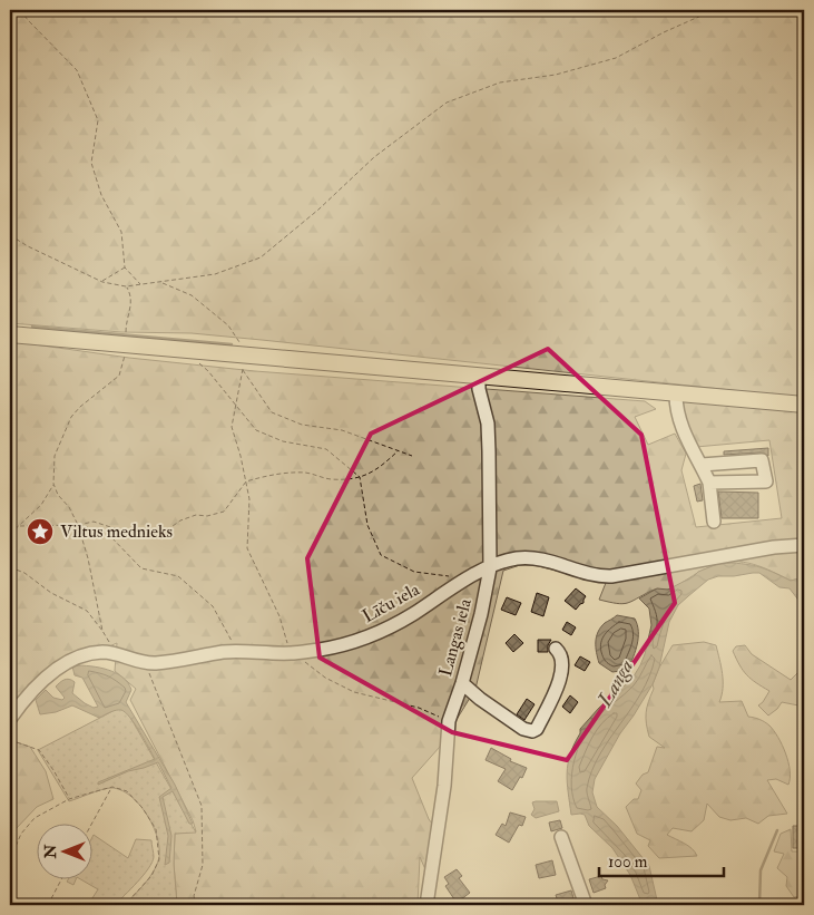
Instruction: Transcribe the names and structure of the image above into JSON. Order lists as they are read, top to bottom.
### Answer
{
  "streets": {
    "street": ["Līču iela", "Langas iela"]
  },
  "crossings": [
    ["Līču iela", "Langas iela"]
  ],
  "water": ["Langa"],
  "places": {
    "place": ["Viltus mednieks"]
  },
  "scale_bar": "100 m",
  "north": "left"
}
